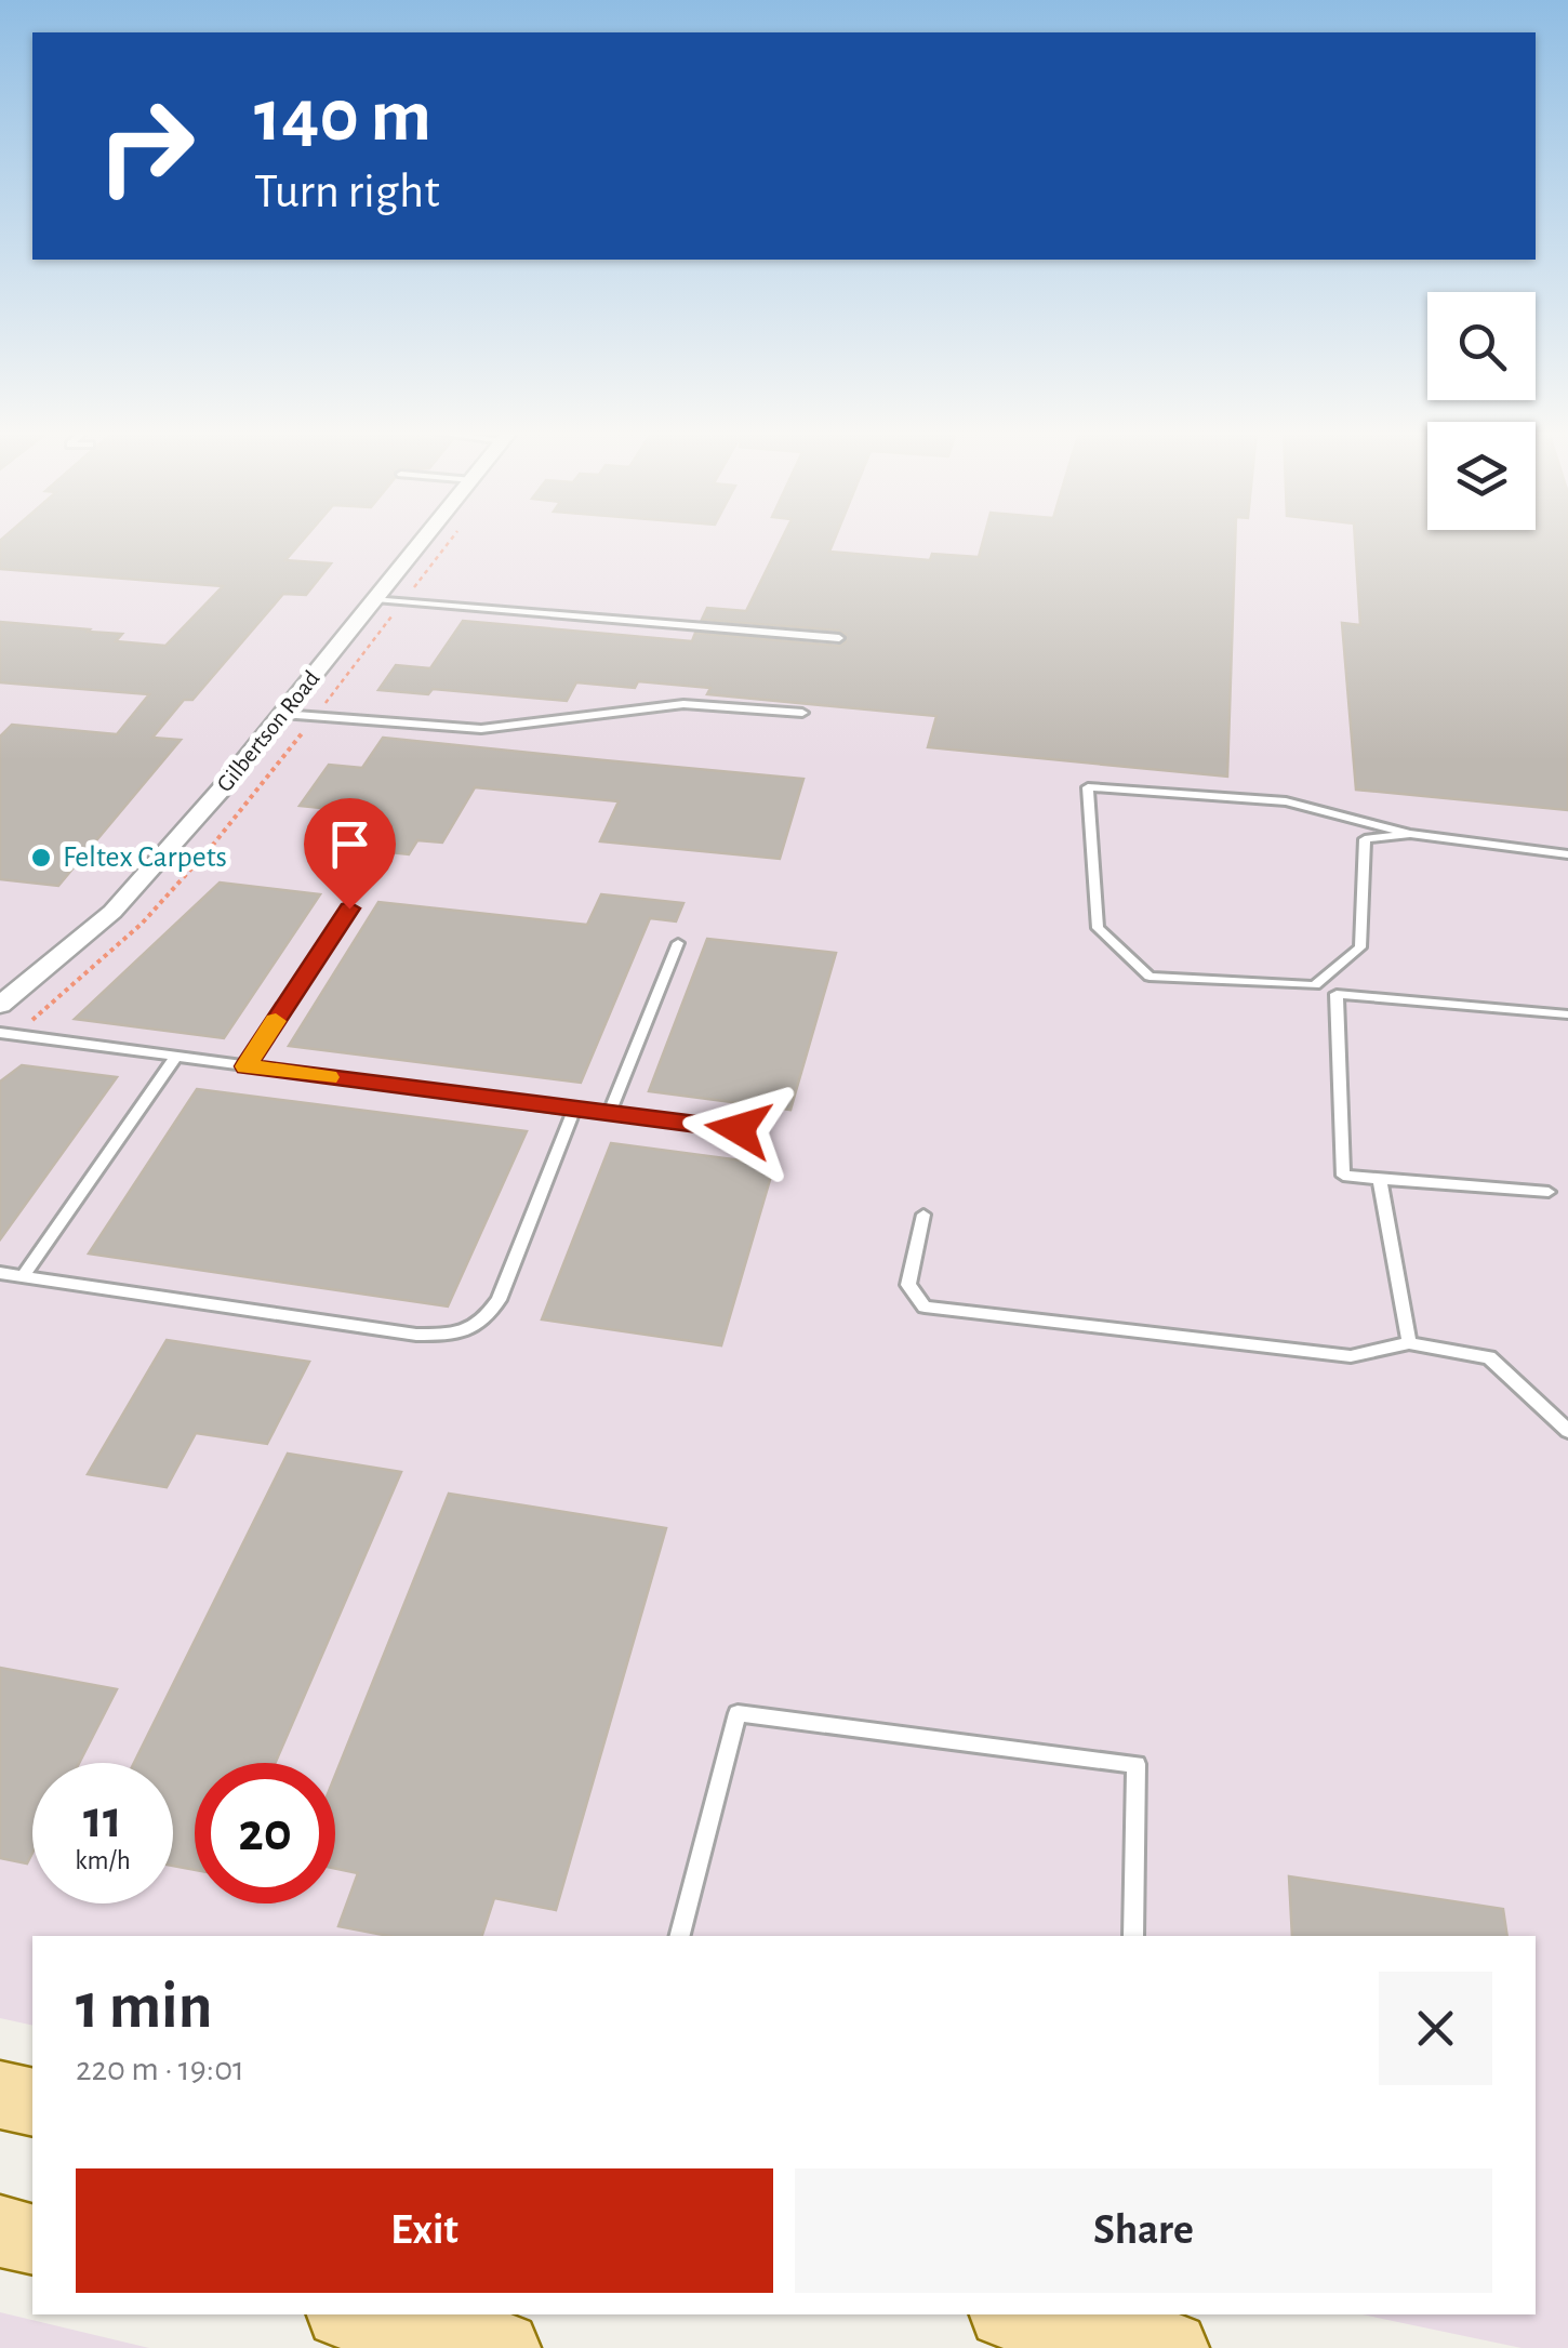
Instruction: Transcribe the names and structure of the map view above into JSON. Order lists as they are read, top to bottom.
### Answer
{
  "streets": {
    "street": ["Gilbertson Road"]
  },
  "places": ["Feltex Carpets"],
  "page": {
    "turn": ["140 m", "Turn right"],
    "speed": "11 km/h",
    "limit": "20",
    "heading": ["1 min", "220 m · 19:01"],
    "buttons": ["Exit", "Share"]
  }
}
